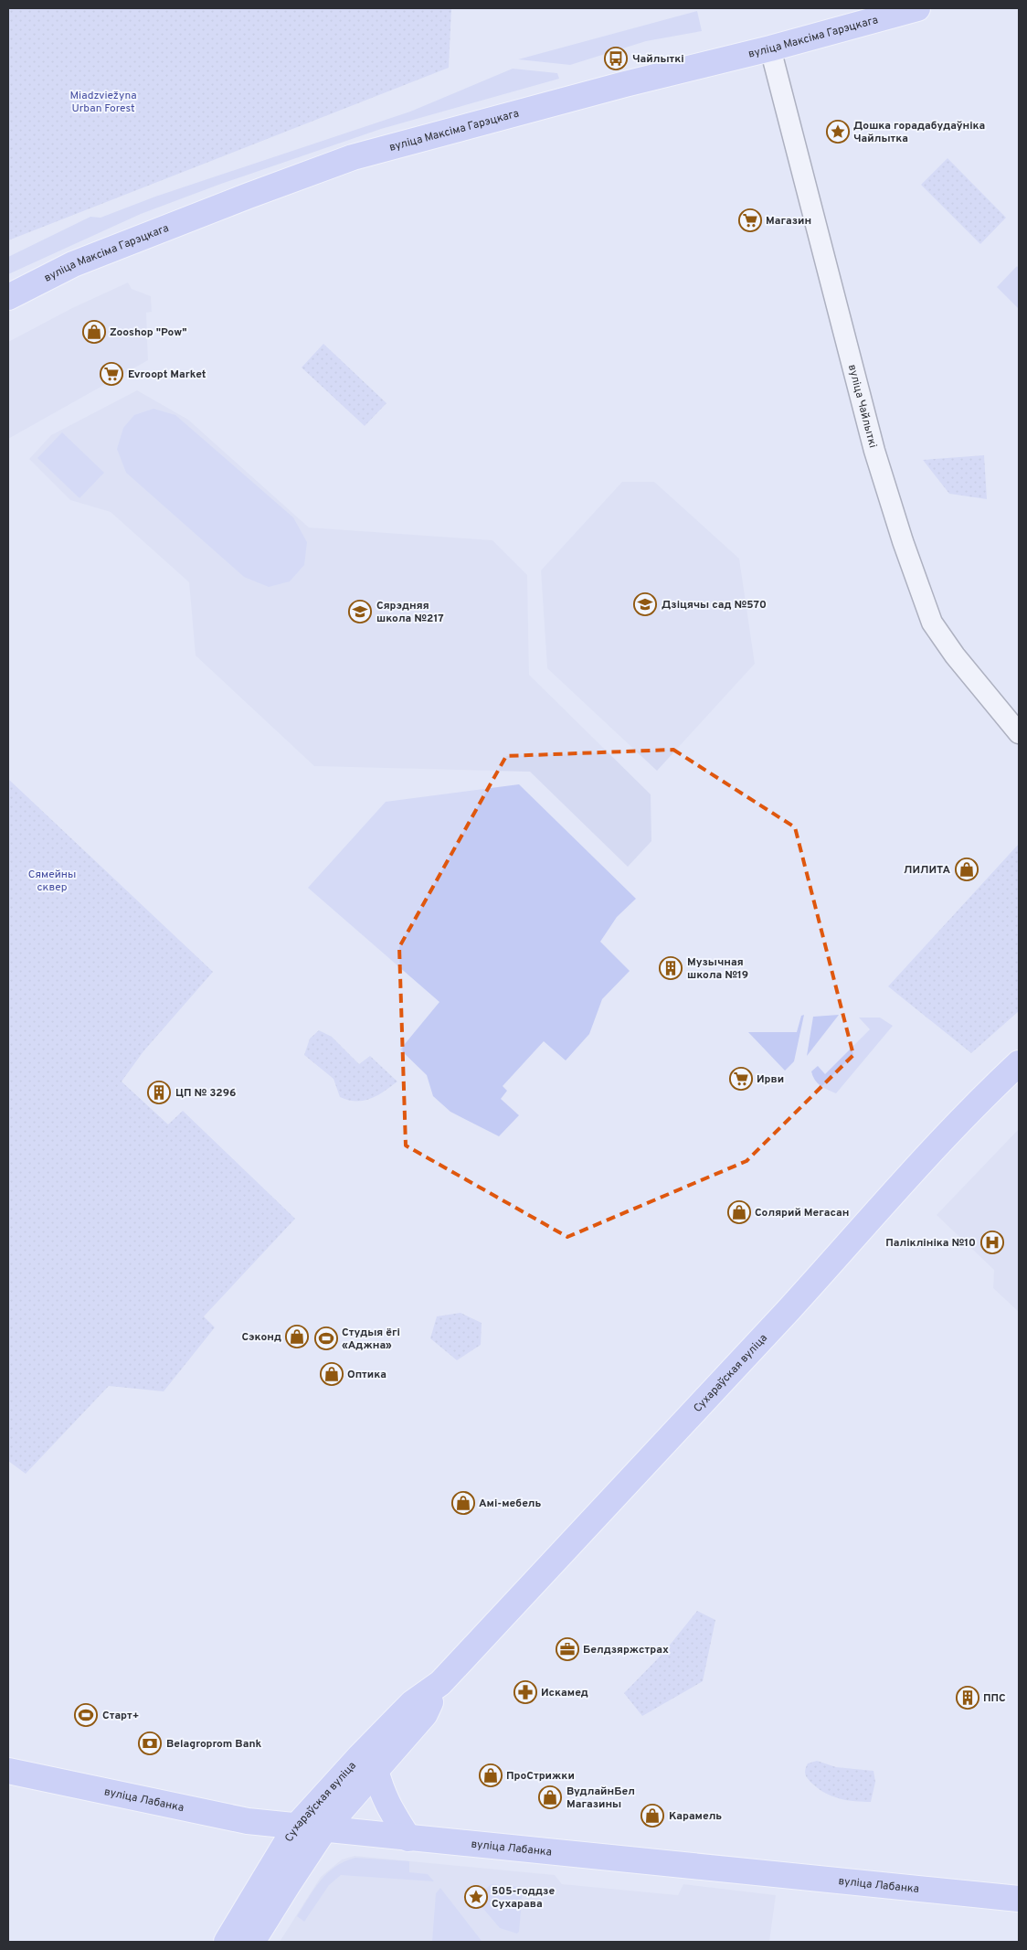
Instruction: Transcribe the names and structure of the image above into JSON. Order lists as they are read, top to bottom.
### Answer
{
  "streets": {
    "main road": ["вуліца Максіма Гарэцкага", "Сухараўская вуліца", "вуліца Лабанка"],
    "street": ["вуліца Чайлыткі"]
  },
  "crossings": [
    ["вуліца Максіма Гарэцкага", "вуліца Чайлыткі"],
    ["Сухараўская вуліца", "вуліца Лабанка"]
  ],
  "parks": ["Miadzviežyna Urban Forest", "Сямейны сквер"],
  "places": {
    "bus stop": ["Чайлыткі"],
    "place": ["Дошка горадабудаўніка Чайлытка", "505-годдзе Сухарава"],
    "supermarket": ["Магазин", "Evroopt Market", "Ирви"],
    "shop": [
      "Zooshop \"Pow\"",
      "ЛИЛИТА",
      "Солярий Мегасан",
      "Сэконд",
      "Оптика",
      "Амі-мебель",
      "ПроСтрижки",
      "ВудлайнБел Магазины",
      "Карамель"
    ],
    "school or university": ["Дзіцячы сад №570", "Сярэдняя школа №217"],
    "building": ["Музычная школа №19", "ЦП № 3296", "ППС"],
    "hospital": ["Паліклініка №10"],
    "sports": ["Студыя ёгі «Аджна»", "Старт+"],
    "office": ["Белдзяржстрах"],
    "pharmacy": ["Искамед"],
    "bank": ["Belagroprom Bank"]
  }
}
